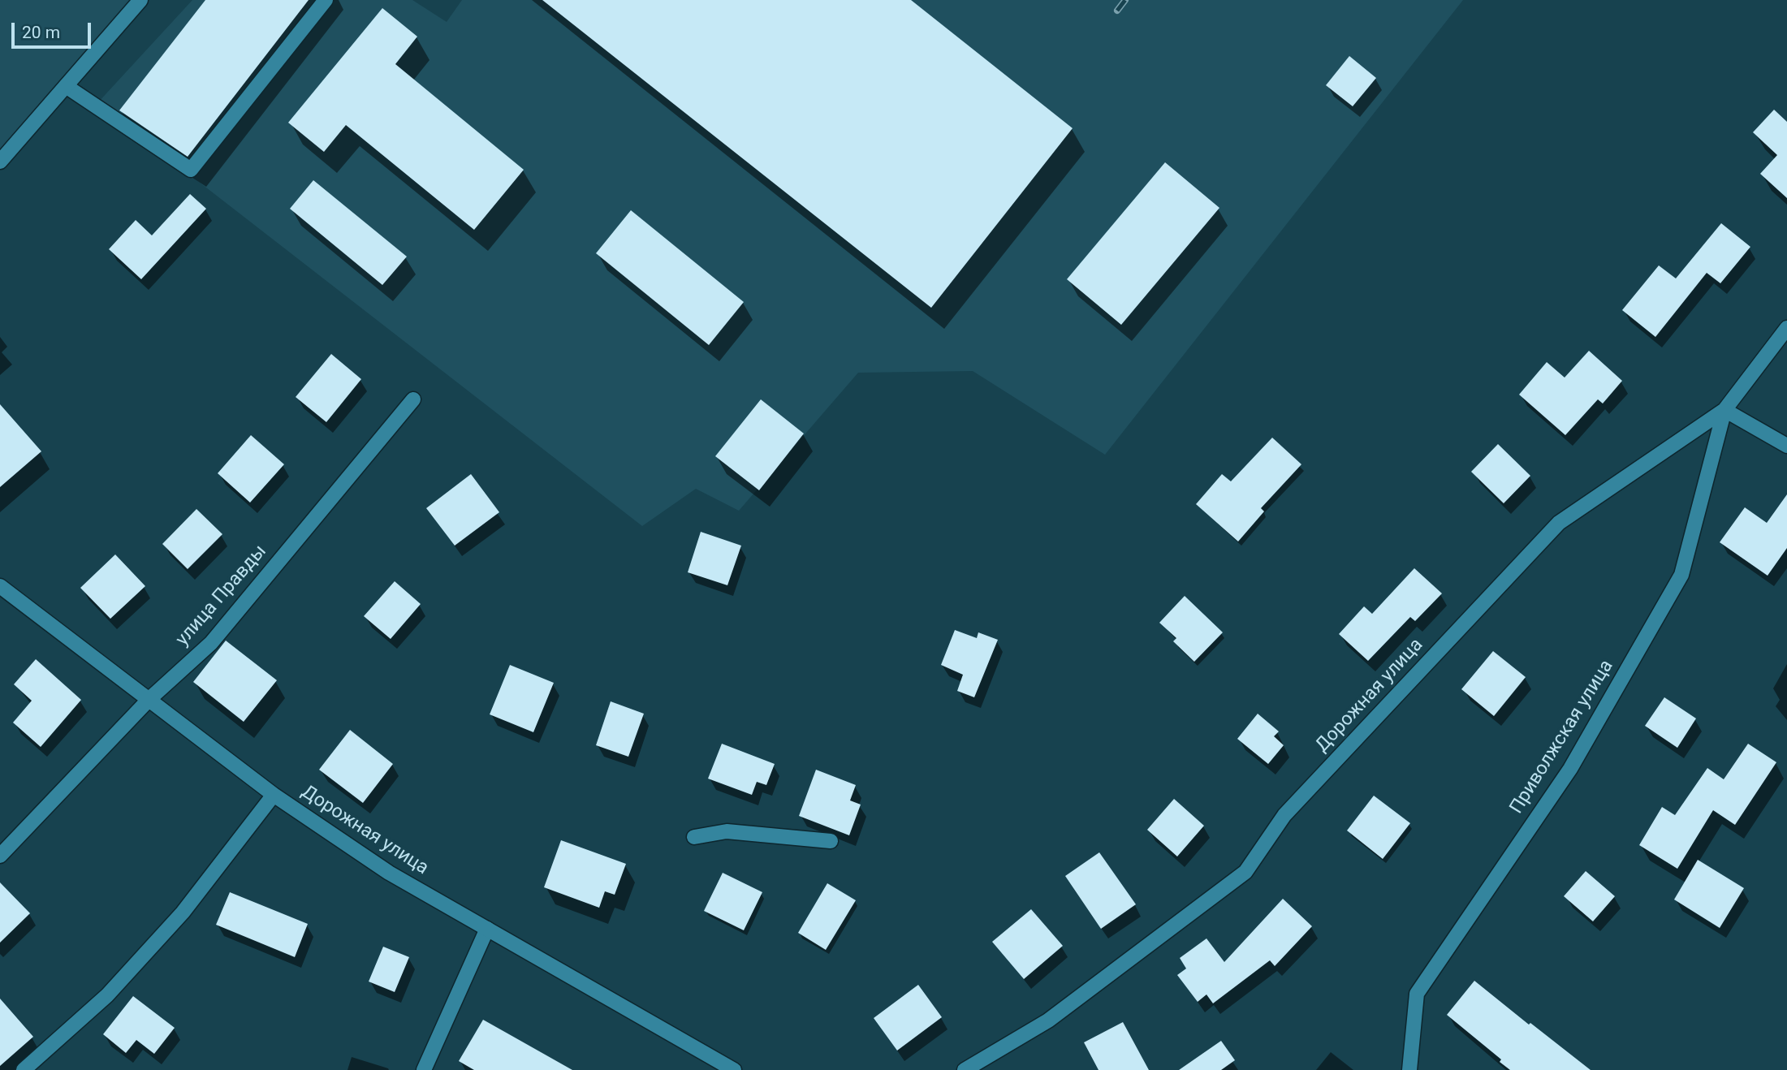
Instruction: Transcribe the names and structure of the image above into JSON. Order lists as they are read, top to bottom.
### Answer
{
  "streets": {
    "street": ["улица Правды", "Дорожная улица", "Приволжская улица"]
  },
  "crossings": [
    ["улица Правды", "Дорожная улица"],
    ["Дорожная улица", "Приволжская улица"]
  ],
  "scale_bar": "20 m"
}
